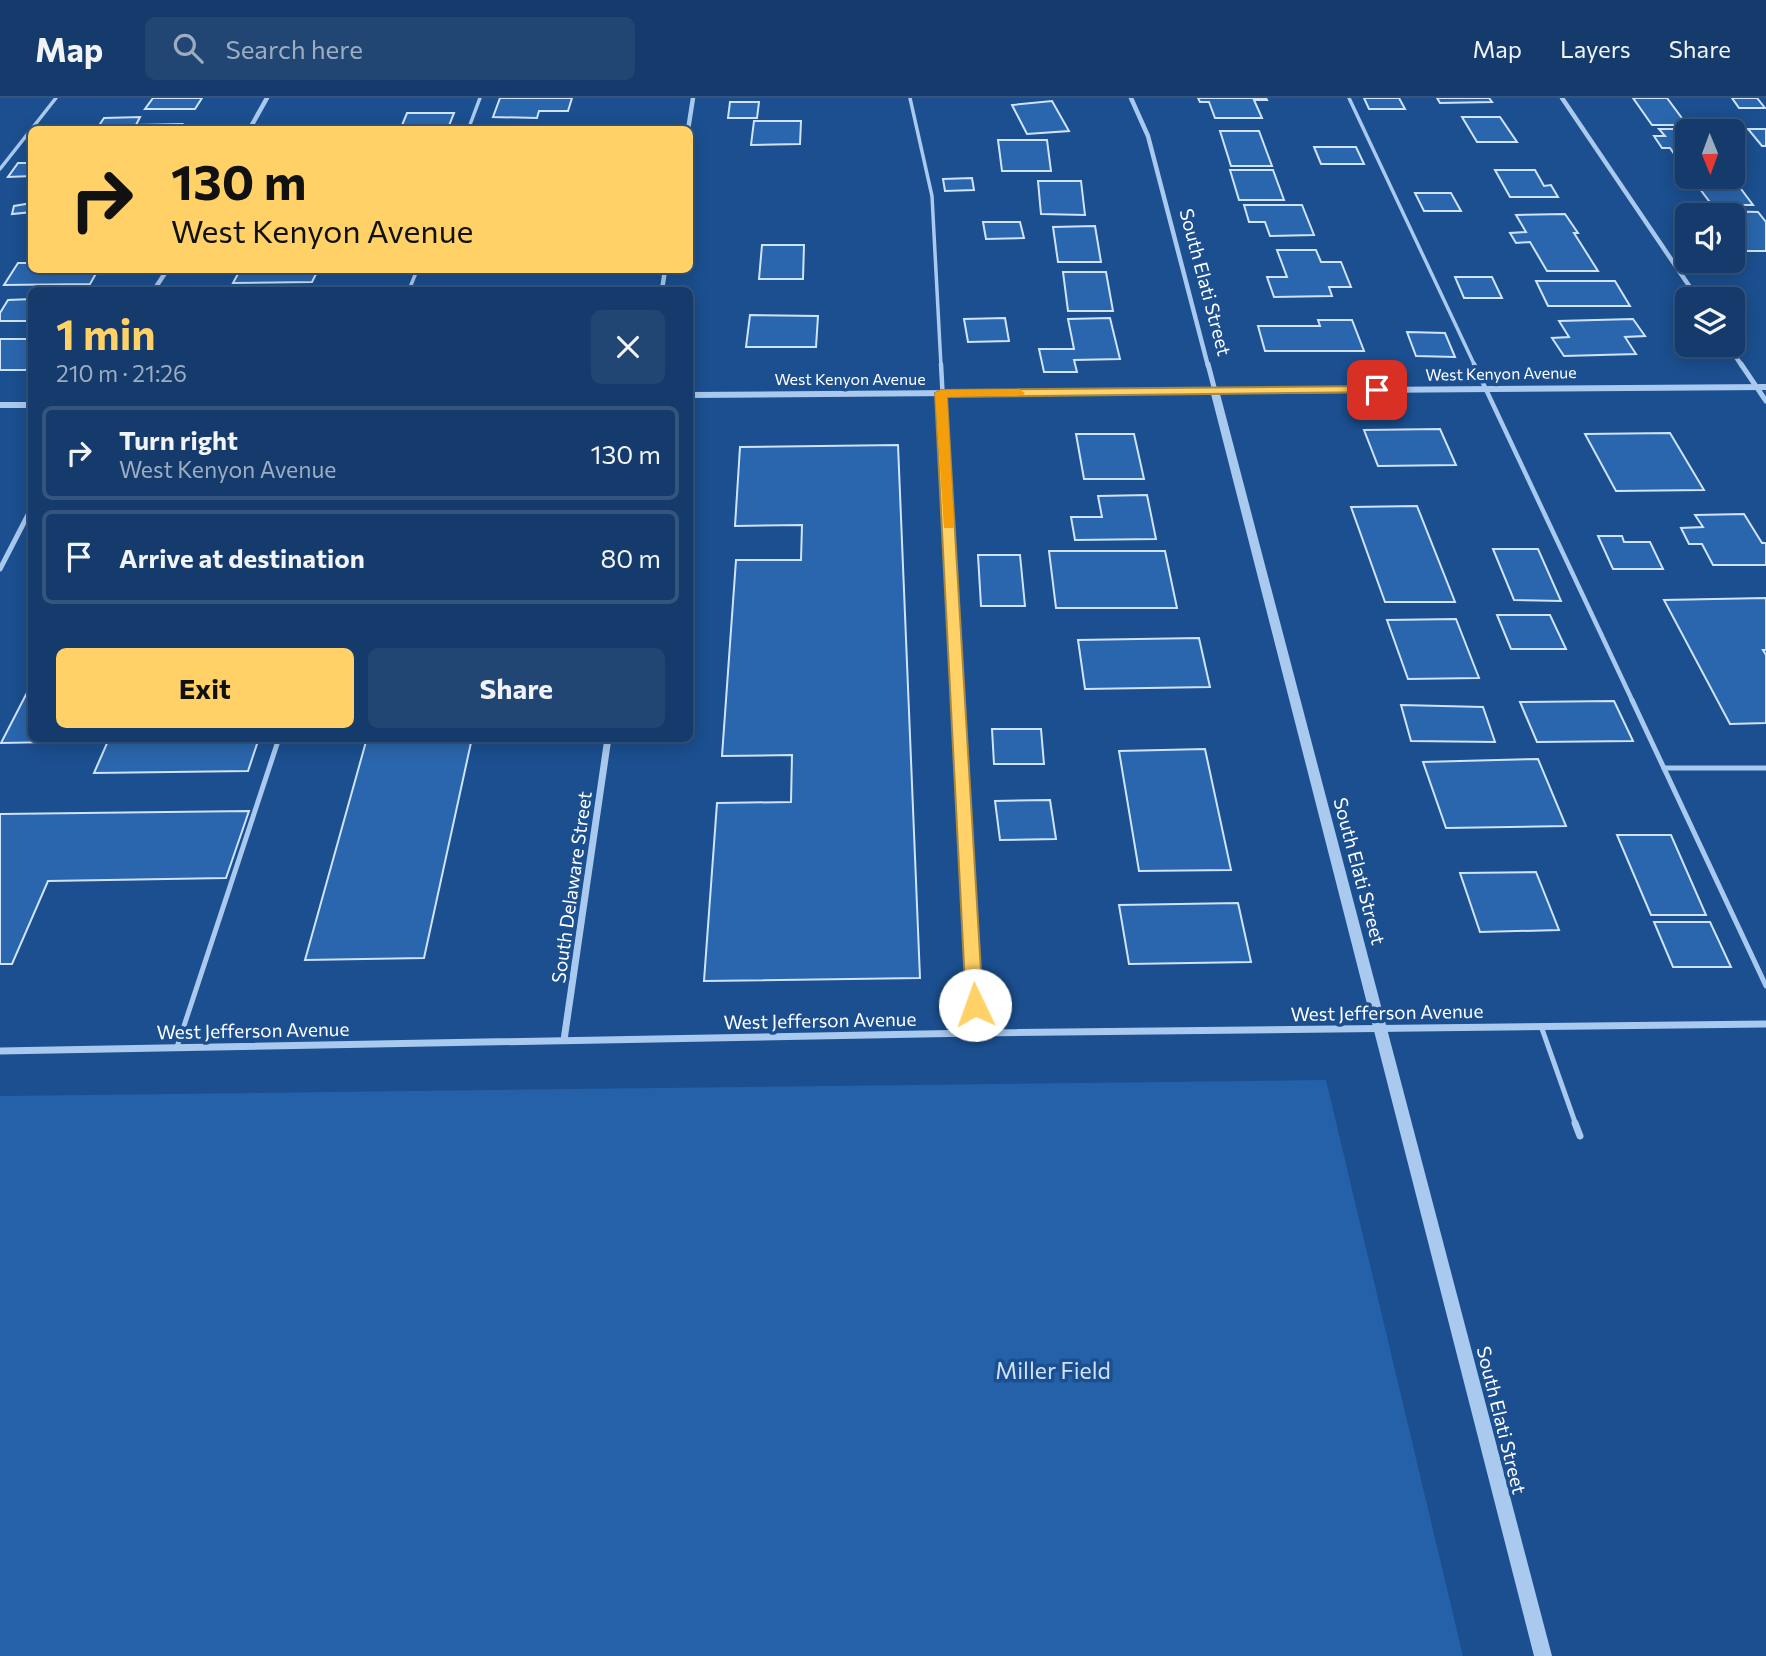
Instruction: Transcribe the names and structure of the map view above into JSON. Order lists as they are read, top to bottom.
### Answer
{
  "streets": {
    "street": [
      "South Elati Street",
      "West Kenyon Avenue",
      "South Delaware Street",
      "West Jefferson Avenue"
    ]
  },
  "crossings": [
    ["South Elati Street", "West Kenyon Avenue"],
    ["South Elati Street", "West Jefferson Avenue"],
    ["South Delaware Street", "West Jefferson Avenue"]
  ],
  "parks": ["Miller Field"],
  "north": "bottom",
  "page": {
    "header": "Map",
    "search": "Search here",
    "nav": ["Map", "Layers", "Share"],
    "turn": ["130 m", "West Kenyon Avenue"],
    "heading": ["1 min", "210 m · 21:26"],
    "list": [
      {
        "name": "Turn right",
        "note": "West Kenyon Avenue",
        "value": "130 m"
      },
      {
        "name": "Arrive at destination",
        "value": "80 m"
      }
    ],
    "buttons": ["Exit", "Share"]
  }
}
